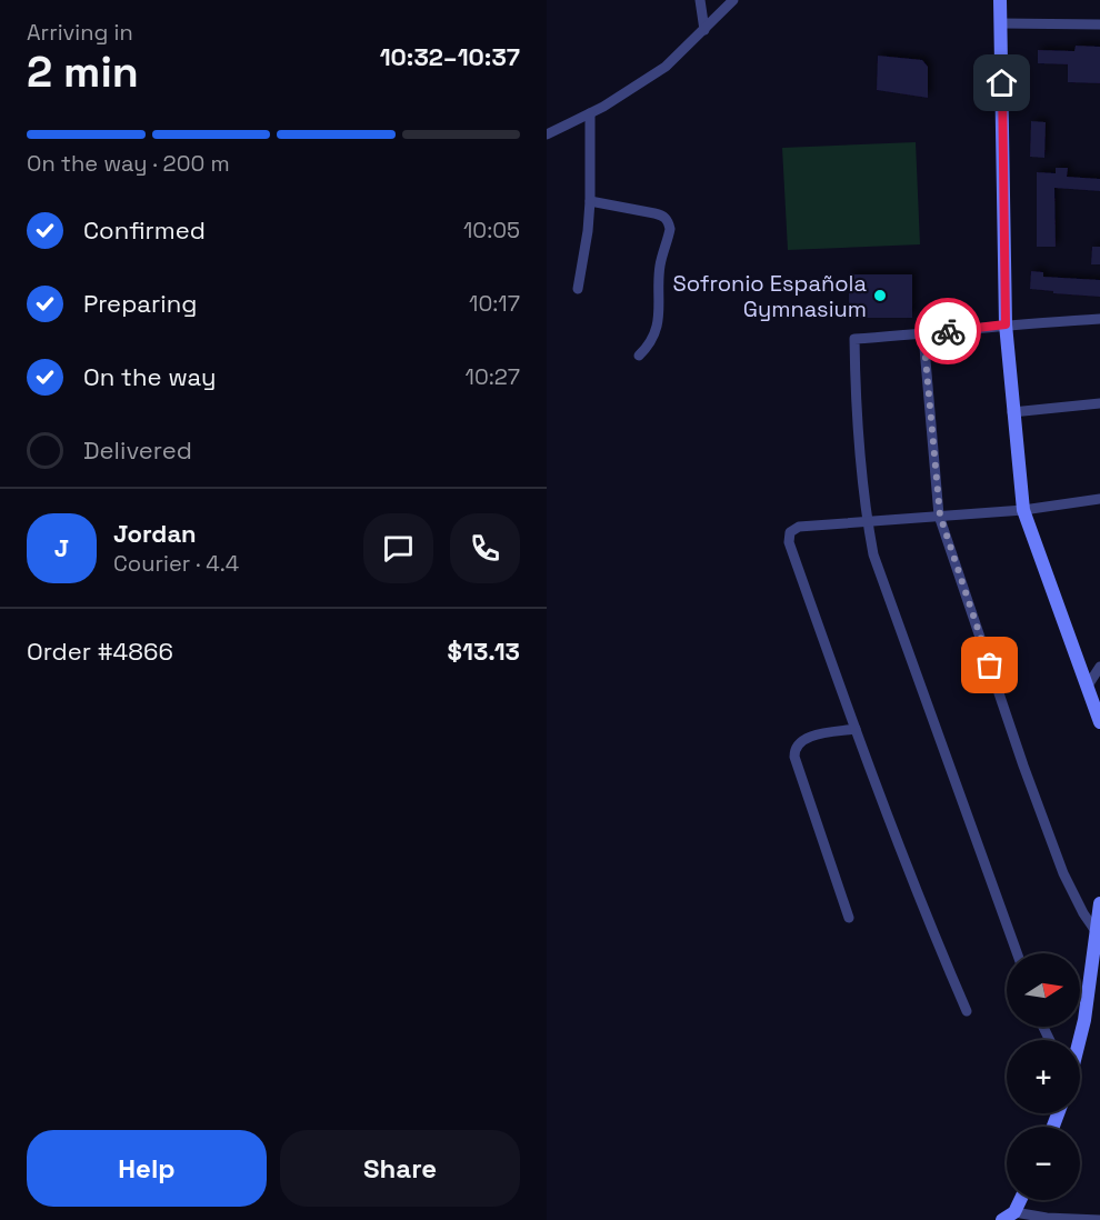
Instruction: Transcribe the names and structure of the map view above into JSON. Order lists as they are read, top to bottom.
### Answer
{
  "places": ["Sofronio Española Gymnasium"],
  "north": "right",
  "page": {
    "heading": ["2 min", "Arriving in", "10:32–10:37"],
    "panel": [
      "Jordan",
      "Courier · 4.4",
      "Order #4866",
      "$13.13"
    ],
    "bar": "On the way · 200 m",
    "list": [
      ["Confirmed", "10:05"],
      ["Preparing", "10:17"],
      ["On the way", "10:27"],
      "Delivered"
    ],
    "round": "J",
    "map_buttons": ["+", "−"],
    "buttons": ["Help", "Share"]
  }
}
